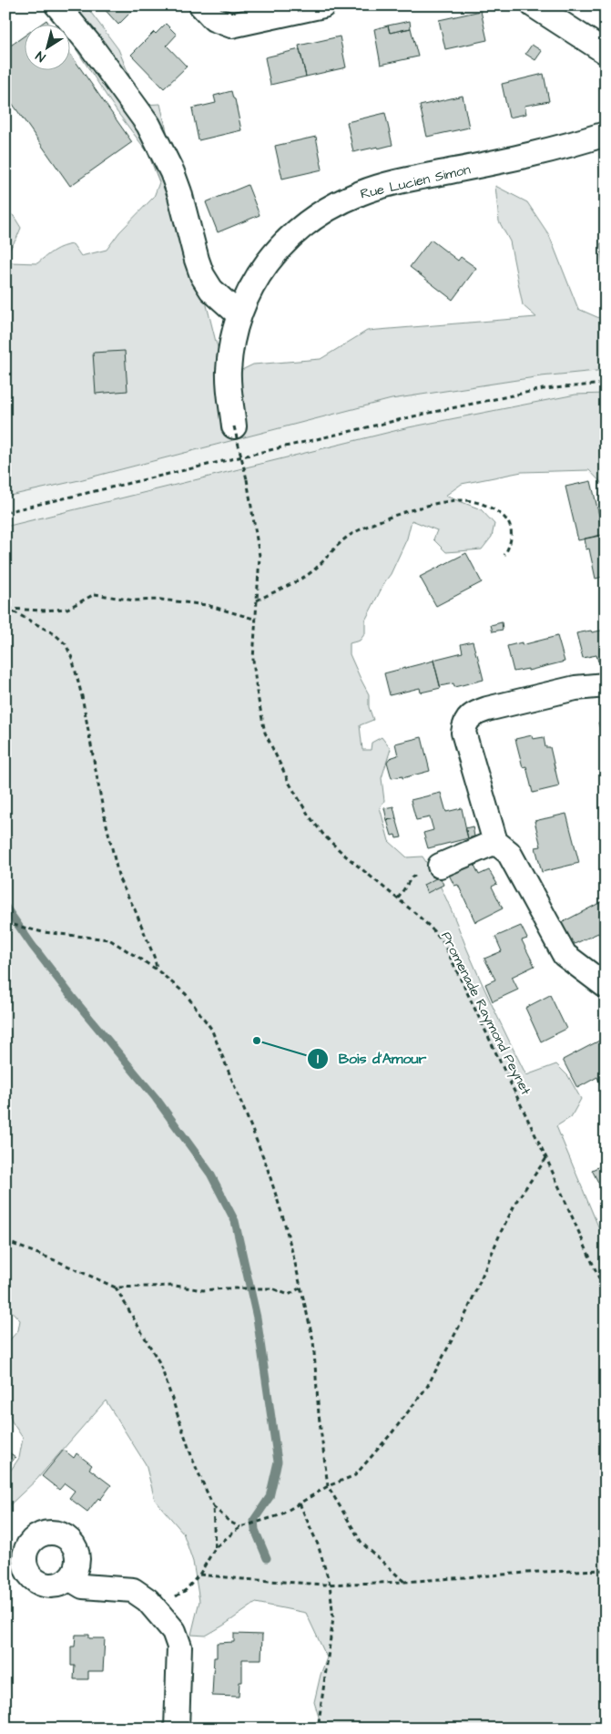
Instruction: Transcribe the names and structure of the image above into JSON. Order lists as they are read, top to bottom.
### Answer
{
  "streets": {
    "street": ["Rue Lucien Simon"],
    "path": ["Promenade Raymond Peynet"]
  },
  "places": ["Bois d'Amour"],
  "north": "bottom left"
}
